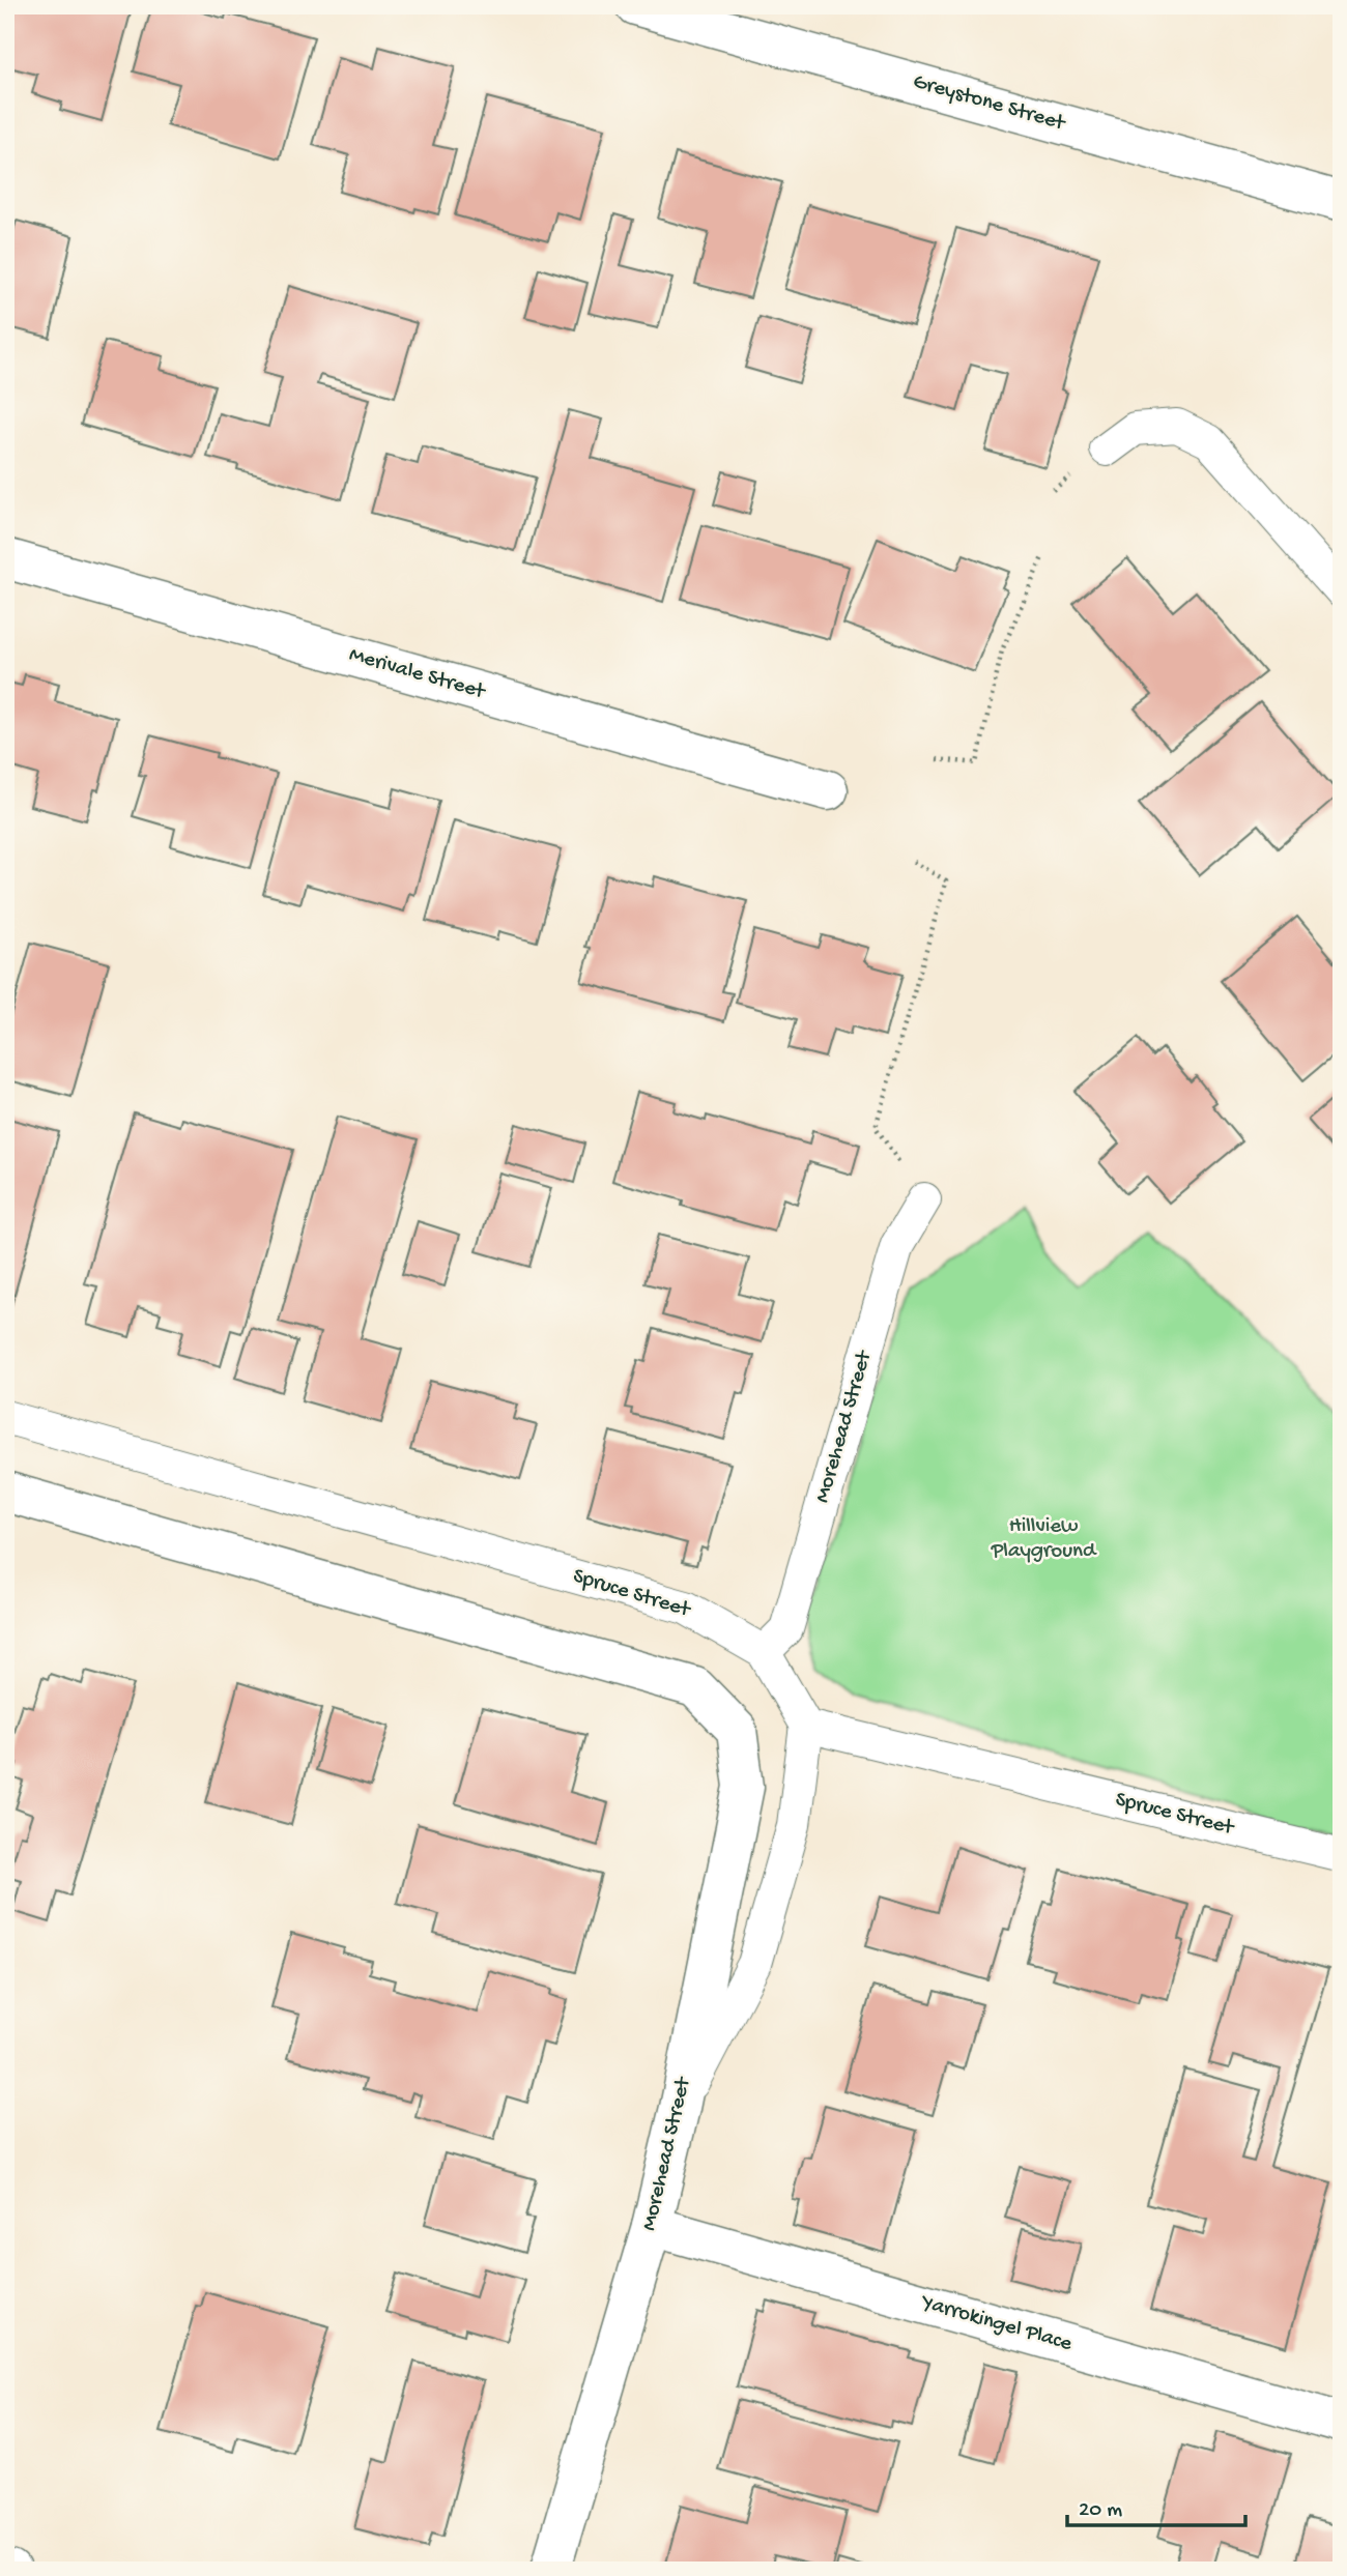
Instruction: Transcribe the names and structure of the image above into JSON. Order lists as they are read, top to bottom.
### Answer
{
  "streets": {
    "street": [
      "Greystone Street",
      "Merivale Street",
      "Morehead Street",
      "Yarrokingel Place"
    ],
    "lane": ["Spruce Street"]
  },
  "crossings": [
    ["Morehead Street", "Spruce Street"],
    ["Morehead Street", "Yarrokingel Place"]
  ],
  "parks": ["Hillview Playground"],
  "scale_bar": "20 m"
}
